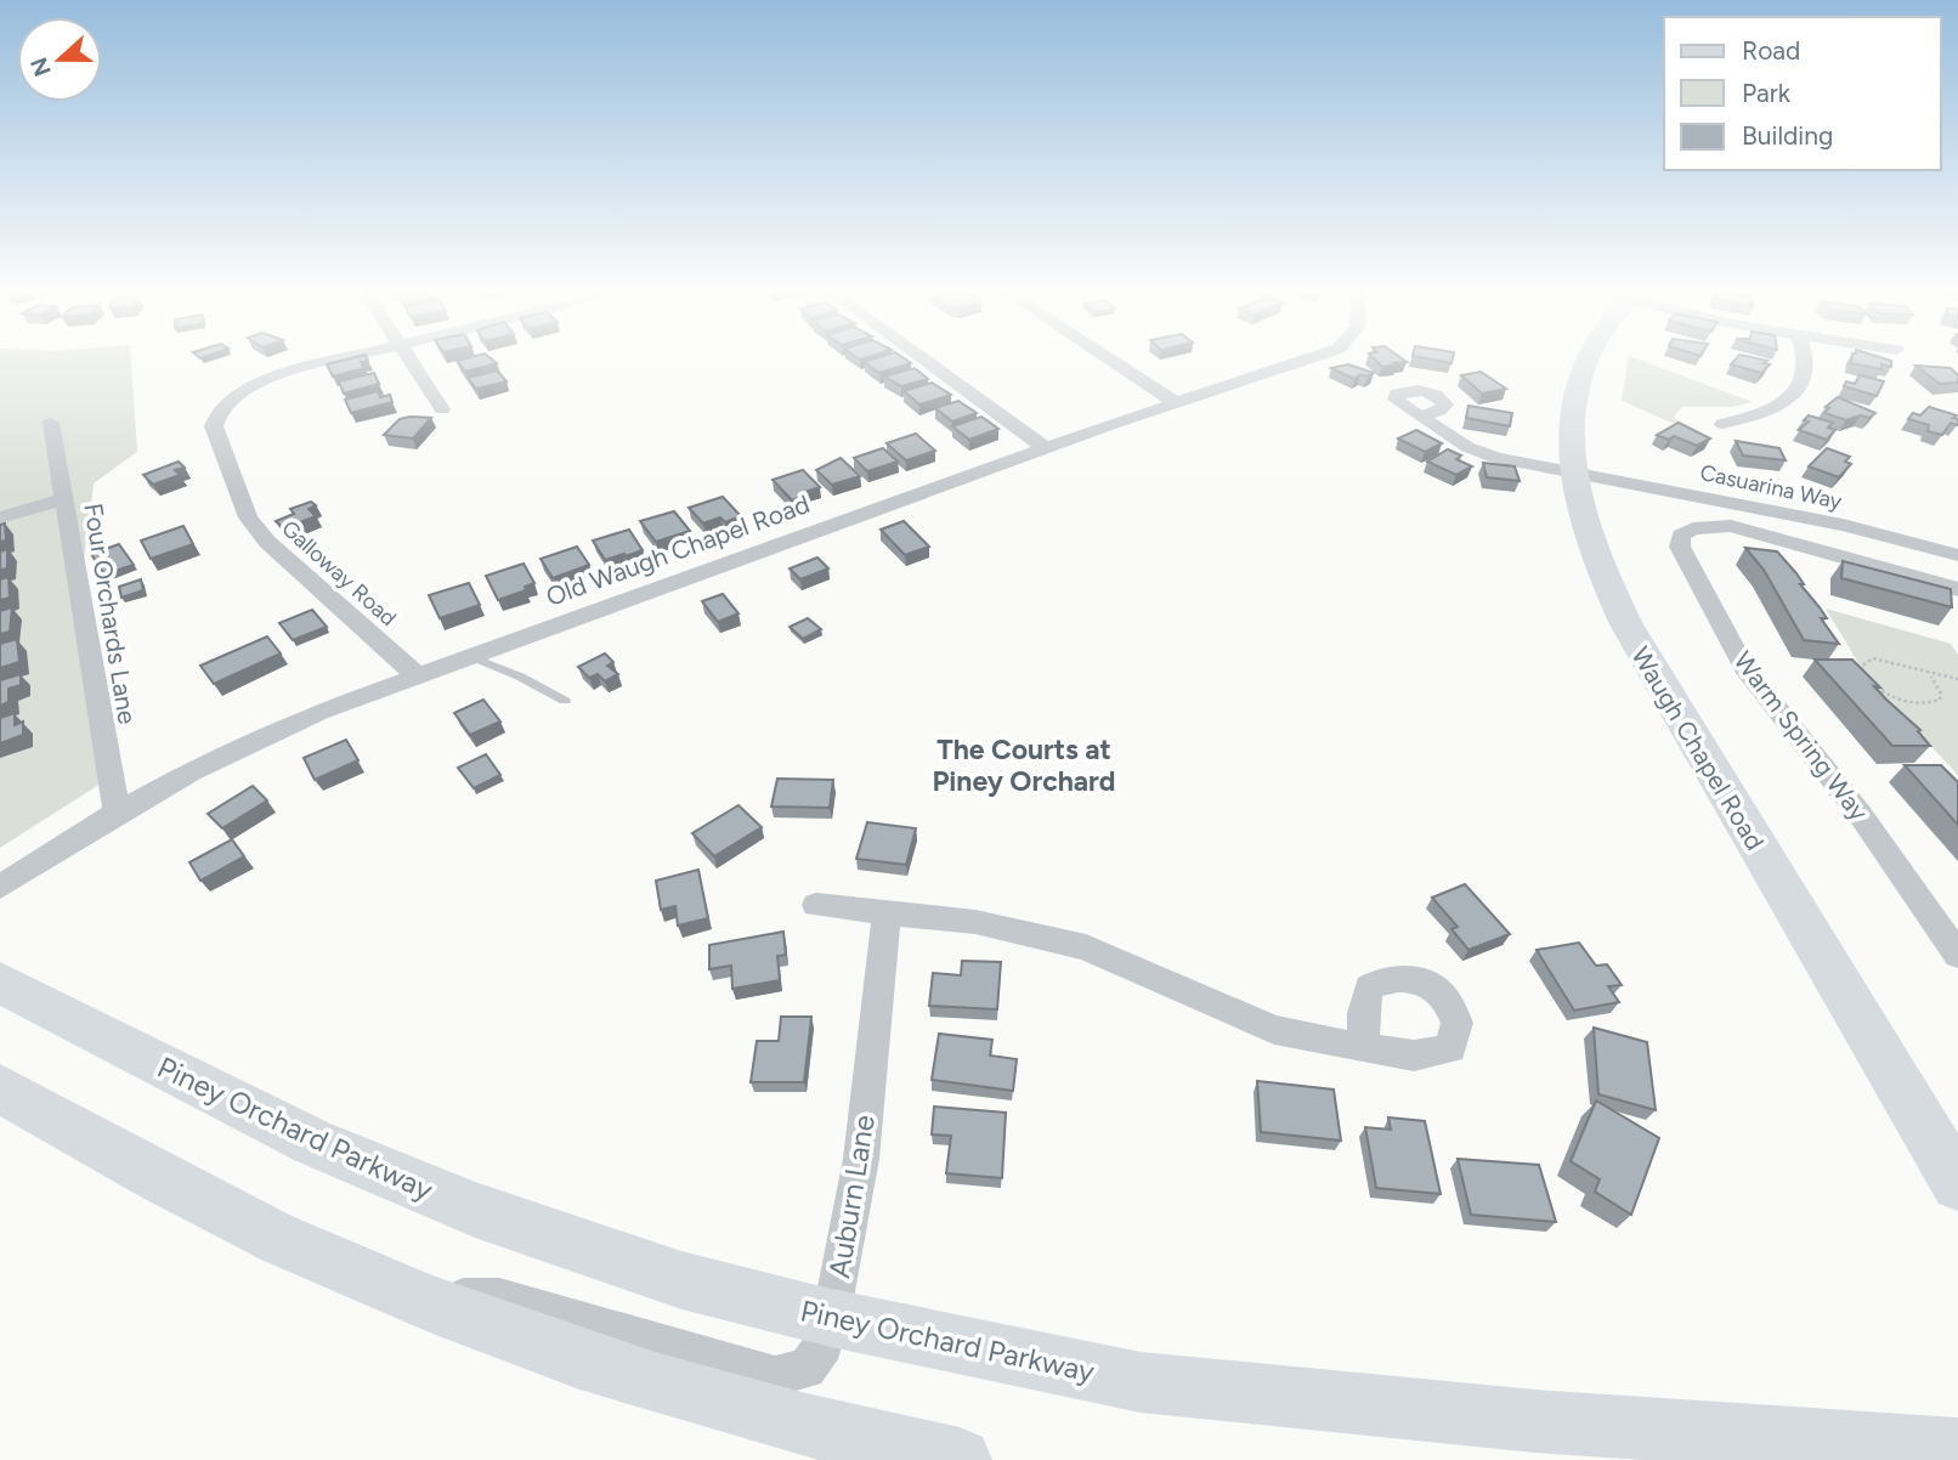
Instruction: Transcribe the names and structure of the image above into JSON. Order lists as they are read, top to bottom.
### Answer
{
  "streets": {
    "main road": ["Waugh Chapel Road", "Piney Orchard Parkway"],
    "street": [
      "Casuarina Way",
      "Old Waugh Chapel Road",
      "Galloway Road",
      "Four Orchards Lane",
      "Warm Spring Way",
      "Auburn Lane"
    ]
  },
  "crossings": [
    ["Casuarina Way", "Waugh Chapel Road"],
    ["Old Waugh Chapel Road", "Galloway Road"],
    ["Old Waugh Chapel Road", "Four Orchards Lane"],
    ["Piney Orchard Parkway", "Auburn Lane"]
  ],
  "districts": ["The Courts at Piney Orchard"],
  "legend": ["Road", "Park", "Building"],
  "north": "left"
}
